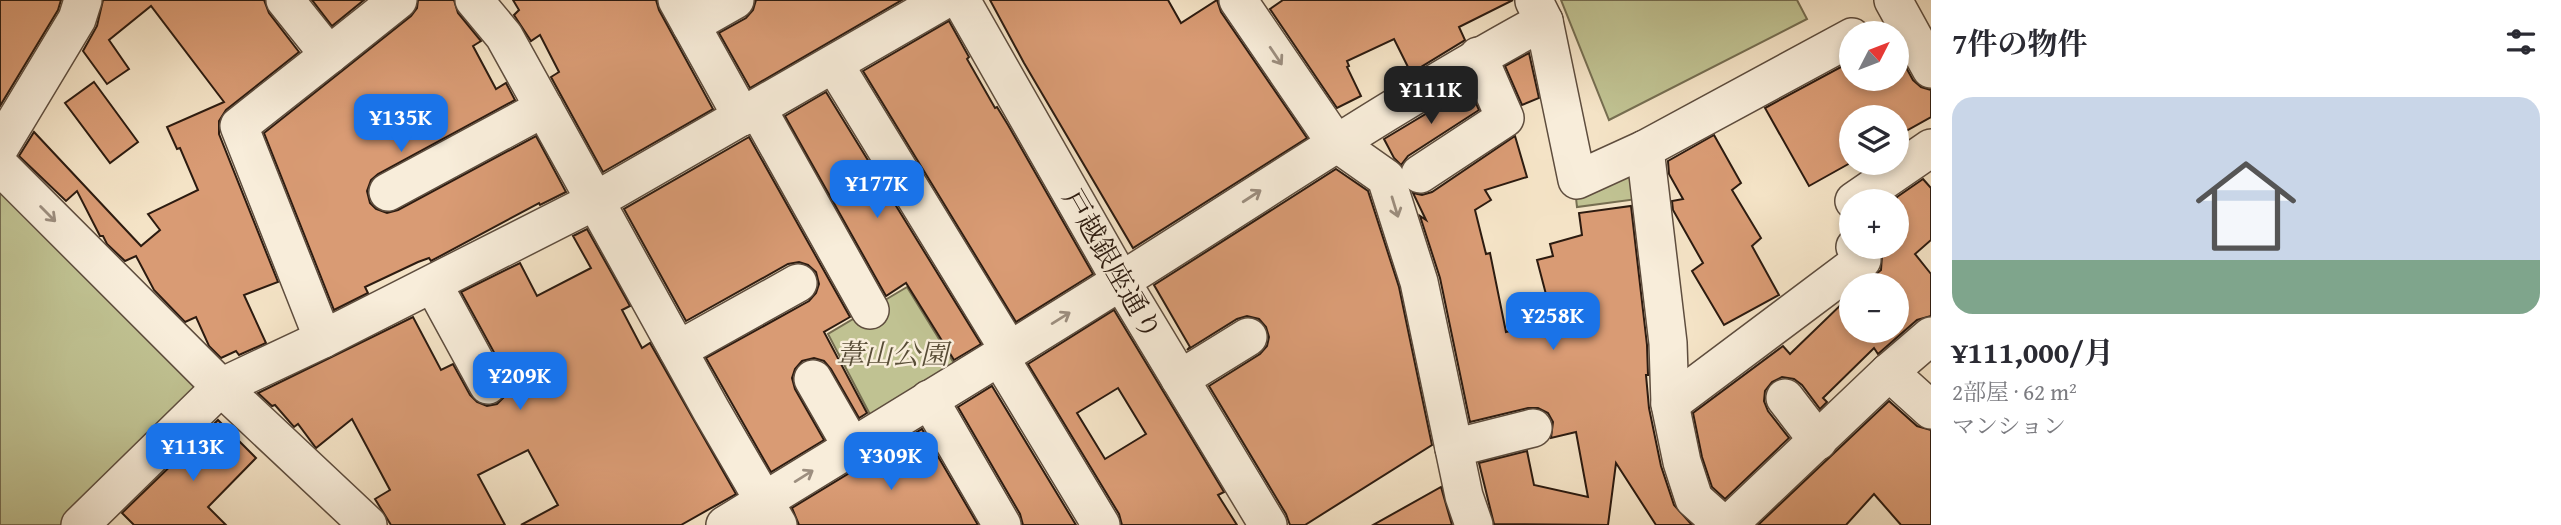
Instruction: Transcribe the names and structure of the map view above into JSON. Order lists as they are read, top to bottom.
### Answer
{
  "streets": {
    "street": ["戸越銀座通り"]
  },
  "parks": ["葦山公園"],
  "north": "top right",
  "page": {
    "heading": "7件の物件",
    "map_buttons": ["+", "−"],
    "price": [
      "¥111K",
      "¥135K",
      "¥177K",
      "¥258K",
      "¥209K",
      "¥113K",
      "¥309K"
    ],
    "list": [
      {
        "name": "¥111,000/月",
        "note": "2部屋 · 62 m² · マンション"
      }
    ]
  }
}
